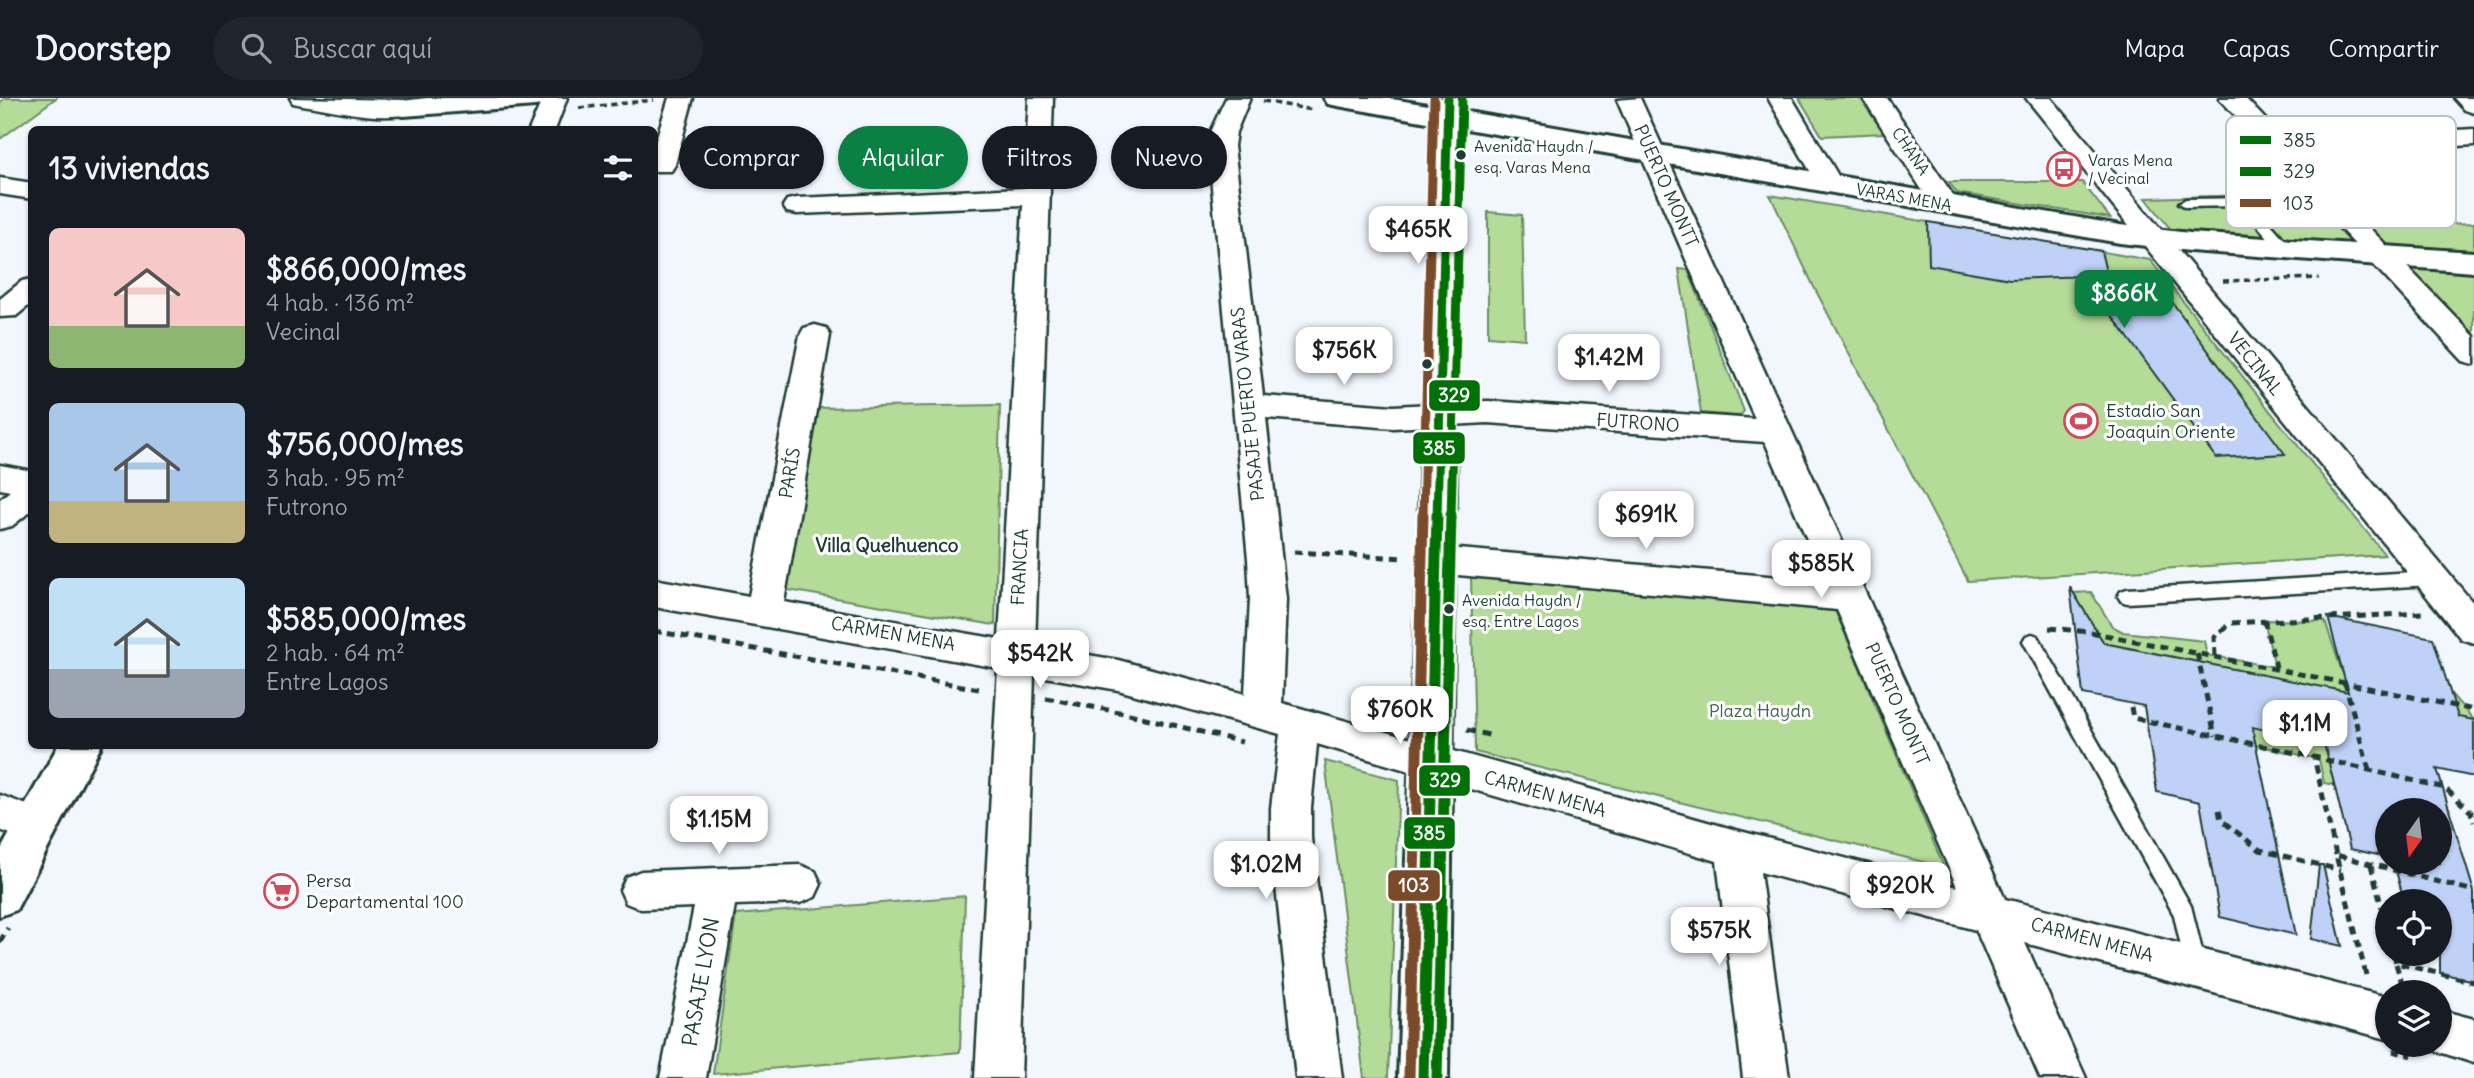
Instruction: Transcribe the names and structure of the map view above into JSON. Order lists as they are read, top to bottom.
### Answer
{
  "streets": {
    "street": [
      "CHANA",
      "PUERTO MONTT",
      "VARAS MENA",
      "VECINAL",
      "PASAJE PUERTO VARAS",
      "FUTRONO",
      "PARÍS",
      "FRANCIA",
      "CARMEN MENA",
      "PASAJE LYON"
    ]
  },
  "crossings": [
    ["CHANA", "VARAS MENA"],
    ["PUERTO MONTT", "VARAS MENA"],
    ["PUERTO MONTT", "FUTRONO"],
    ["PUERTO MONTT", "CARMEN MENA"],
    ["VARAS MENA", "VECINAL"],
    ["PASAJE PUERTO VARAS", "FUTRONO"],
    ["PASAJE PUERTO VARAS", "CARMEN MENA"],
    ["PARÍS", "CARMEN MENA"],
    ["FRANCIA", "CARMEN MENA"]
  ],
  "districts": ["Villa Quelhuenco"],
  "parks": ["Plaza Haydn"],
  "places": {
    "other": ["Avenida Haydn / esq. Varas Mena", "Avenida Haydn / esq. Entre Lagos"],
    "bus stop": ["Varas Mena / Vecinal"],
    "sports": ["Estadio San Joaquín Oriente"],
    "supermarket": ["Persa Departamental 100"]
  },
  "lines": ["transit line 385", "transit line 329", "transit line 103"],
  "legend": ["385", "329", "103"],
  "north": "bottom",
  "page": {
    "header": "Doorstep",
    "search": "Buscar aquí",
    "nav": ["Mapa", "Capas", "Compartir"],
    "chip": [
      "Comprar",
      "Alquilar",
      "Filtros",
      "Nuevo"
    ],
    "heading": "13 viviendas",
    "price": [
      "$465K",
      "$866K",
      "$756K",
      "$1.42M",
      "$691K",
      "$585K",
      "$542K",
      "$760K",
      "$1.1M",
      "$1.15M",
      "$1.02M",
      "$920K",
      "$575K"
    ],
    "list": [
      {
        "name": "$866,000/mes",
        "note": "4 hab. · 136 m² · Vecinal"
      },
      {
        "name": "$756,000/mes",
        "note": "3 hab. · 95 m² · Futrono"
      },
      {
        "name": "$585,000/mes",
        "note": "2 hab. · 64 m² · Entre Lagos"
      }
    ]
  }
}
